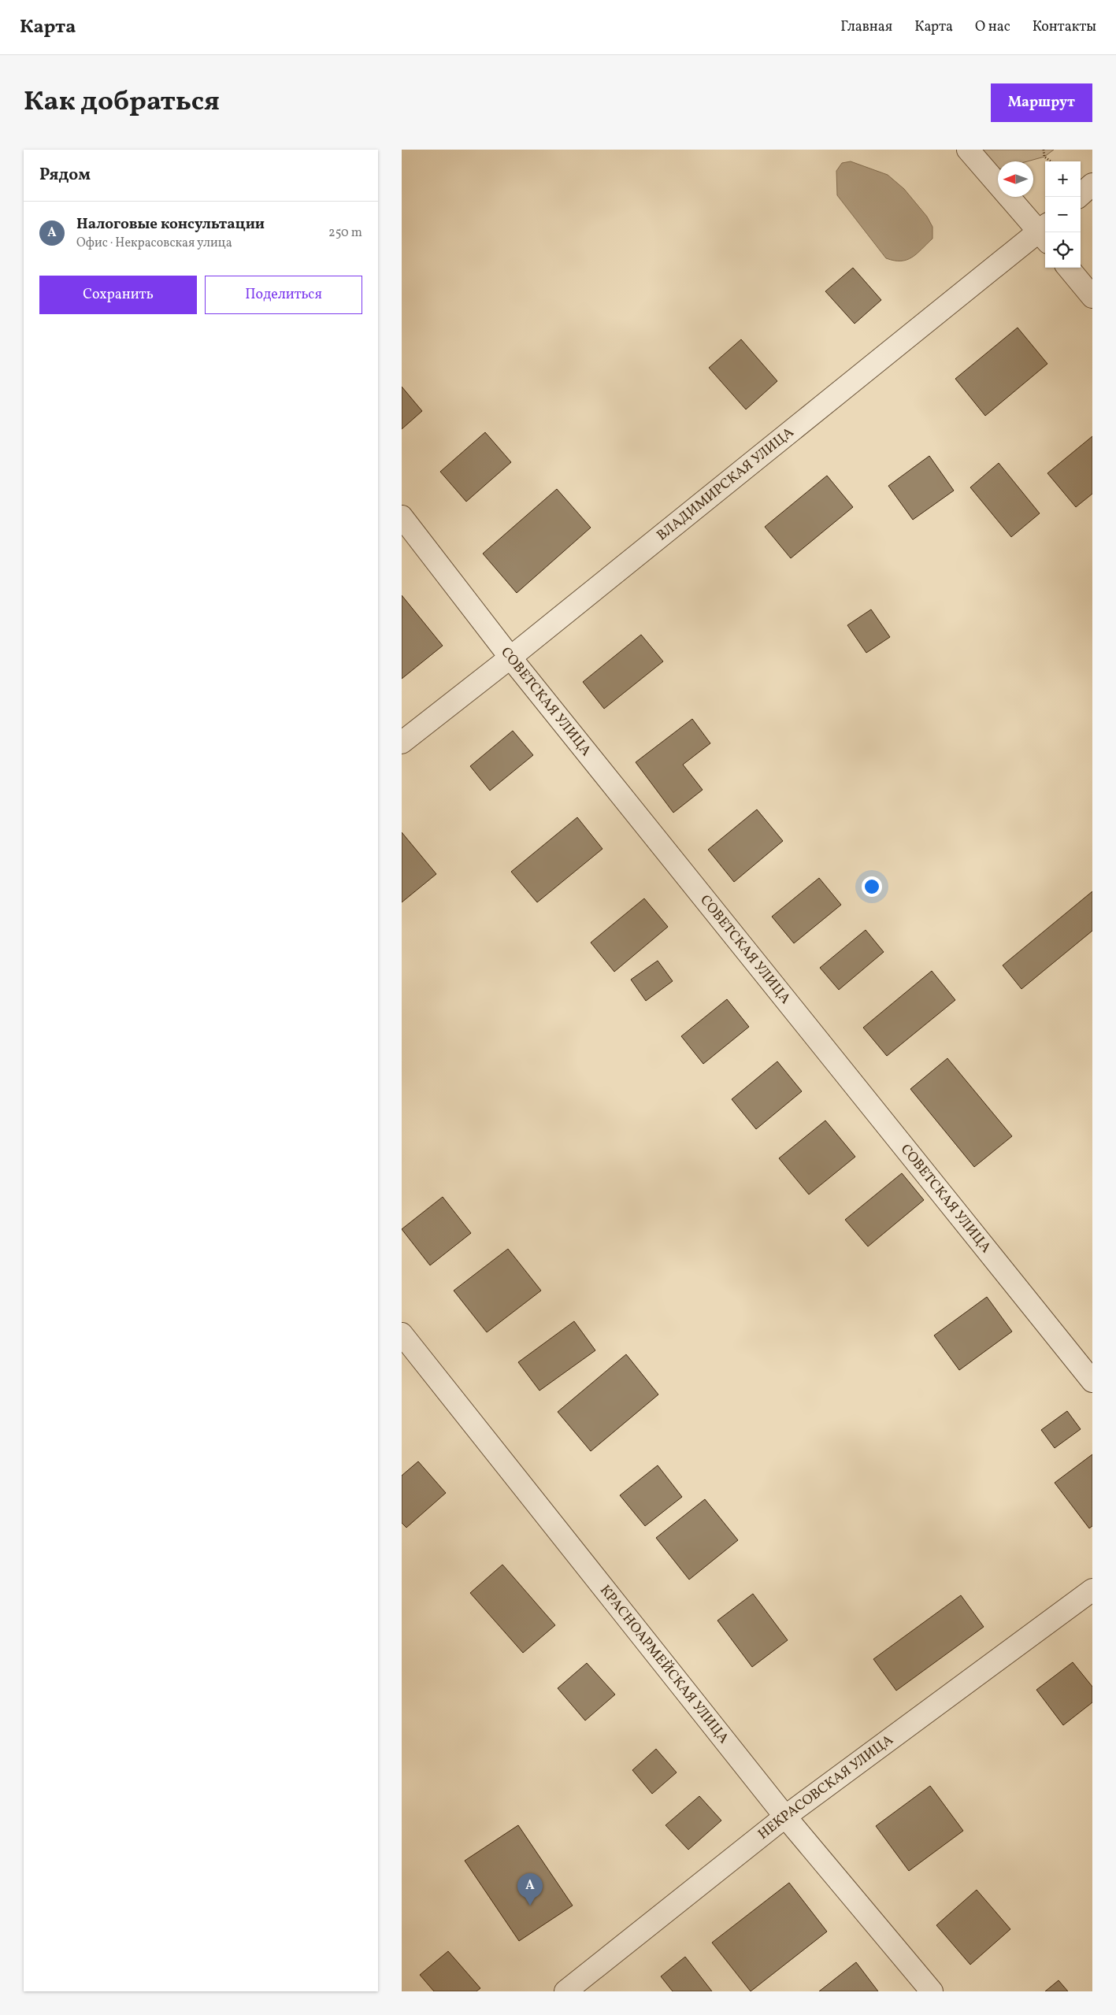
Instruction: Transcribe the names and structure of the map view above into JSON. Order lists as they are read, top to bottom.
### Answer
{
  "streets": {
    "street": [
      "ВЛАДИМИРСКАЯ УЛИЦА",
      "СОВЕТСКАЯ УЛИЦА",
      "КРАСНОАРМЕЙСКАЯ УЛИЦА",
      "НЕКРАСОВСКАЯ УЛИЦА"
    ]
  },
  "crossings": [
    ["ВЛАДИМИРСКАЯ УЛИЦА", "СОВЕТСКАЯ УЛИЦА"],
    ["КРАСНОАРМЕЙСКАЯ УЛИЦА", "НЕКРАСОВСКАЯ УЛИЦА"]
  ],
  "north": "left",
  "page": {
    "header": "Карта",
    "nav": [
      "Главная",
      "Карта",
      "О нас",
      "Контакты"
    ],
    "title": "Как добраться",
    "buttons": [
      "Маршрут",
      ["Сохранить", "Поделиться"]
    ],
    "heading": "Рядом",
    "map_buttons": ["+", "−"],
    "list": [
      {
        "mark": "A",
        "name": "Налоговые консультации",
        "note": "Офис · Некрасовская улица",
        "value": "250 m"
      }
    ],
    "pins": "A"
  }
}
